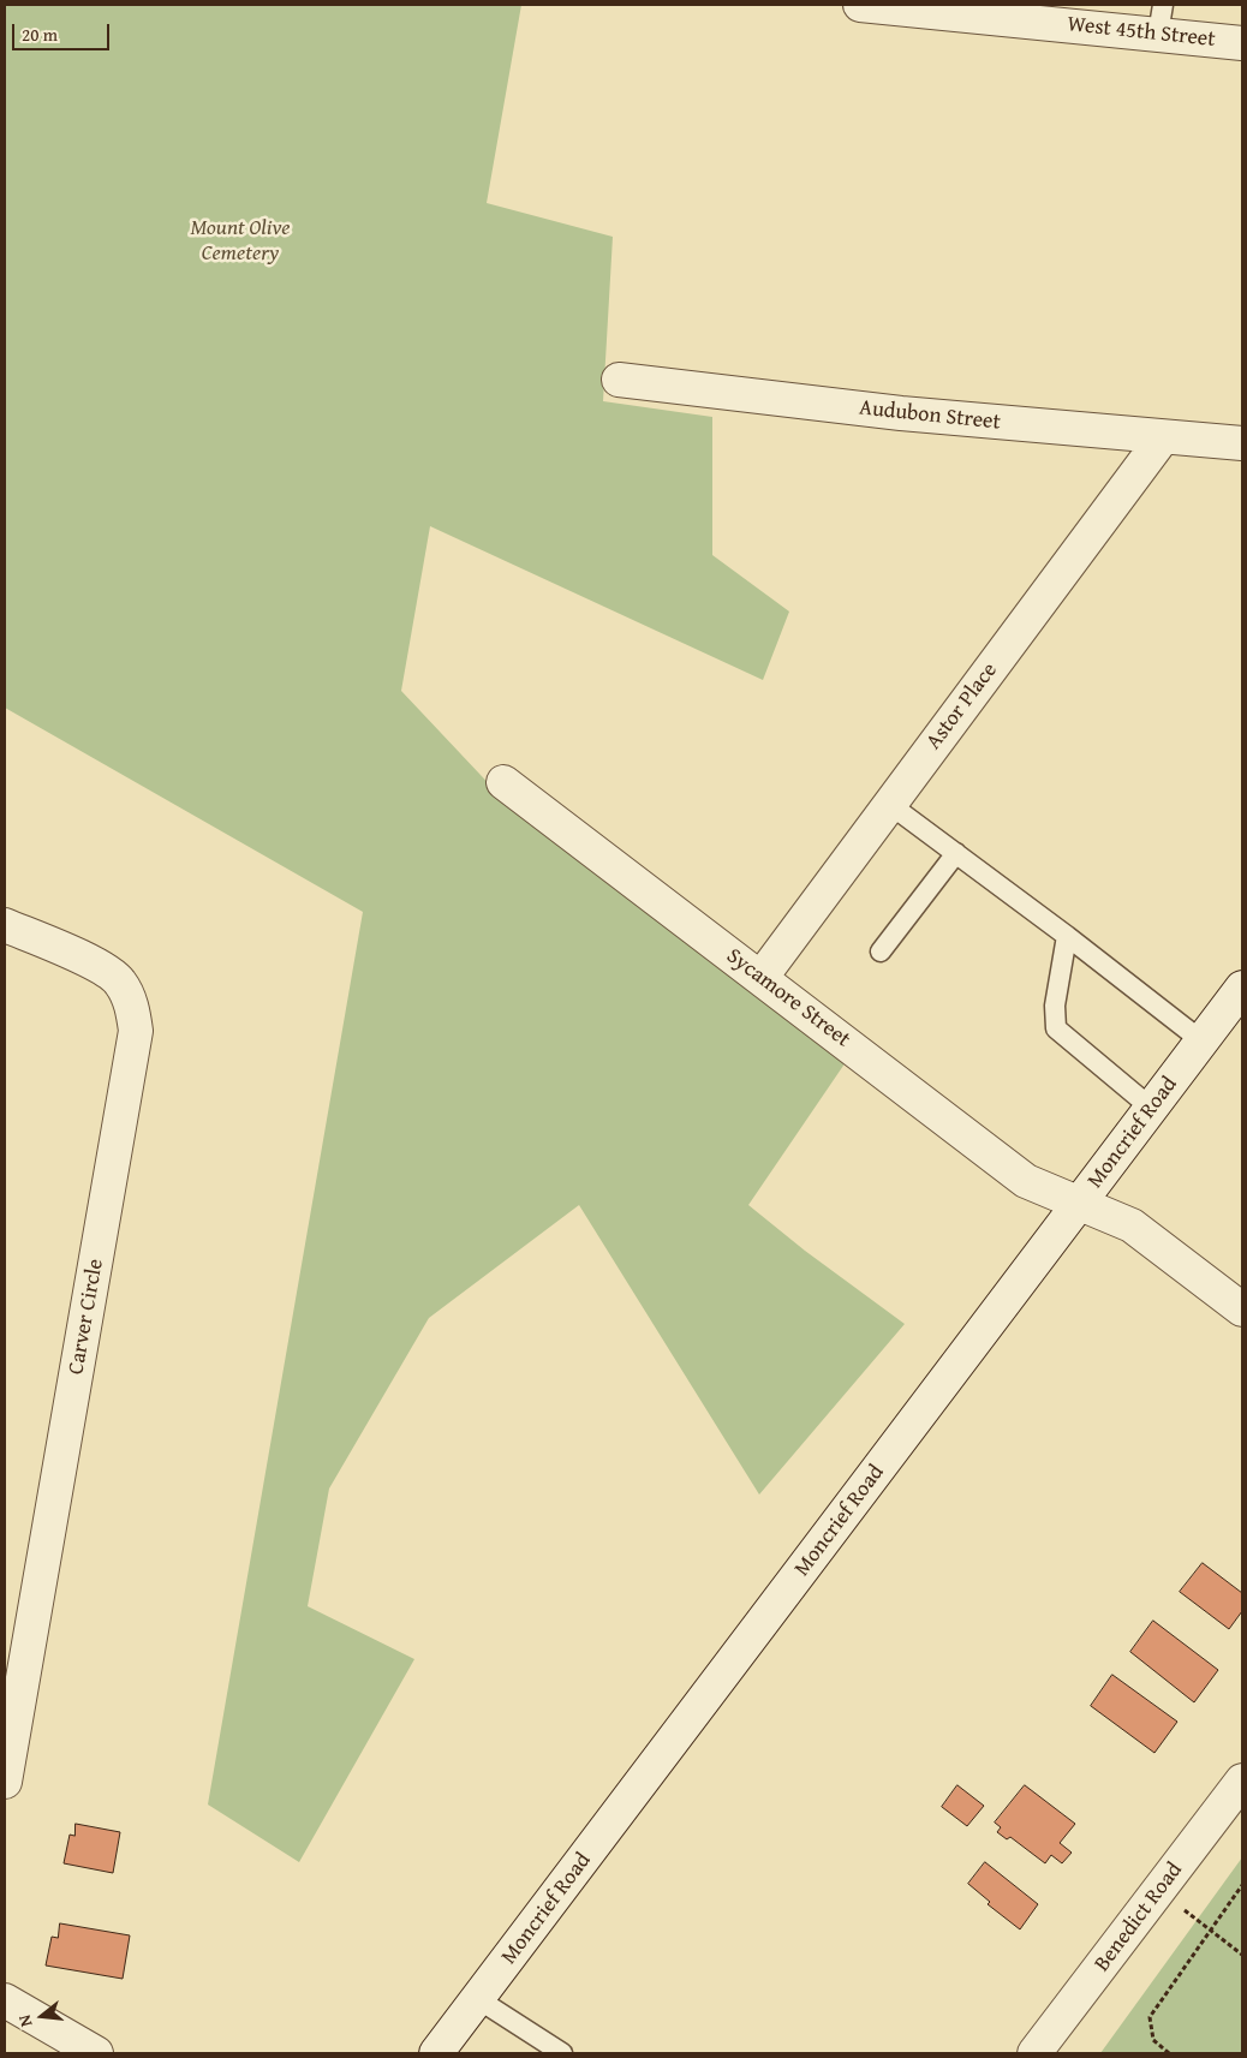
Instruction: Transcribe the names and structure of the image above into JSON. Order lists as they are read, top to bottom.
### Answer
{
  "streets": {
    "street": [
      "West 45th Street",
      "Audubon Street",
      "Astor Place",
      "Sycamore Street",
      "Moncrief Road",
      "Carver Circle",
      "Benedict Road"
    ]
  },
  "crossings": [
    ["Audubon Street", "Astor Place"],
    ["Astor Place", "Sycamore Street"],
    ["Sycamore Street", "Moncrief Road"]
  ],
  "parks": ["Mount Olive Cemetery"],
  "scale_bar": "20 m",
  "north": "left"
}
